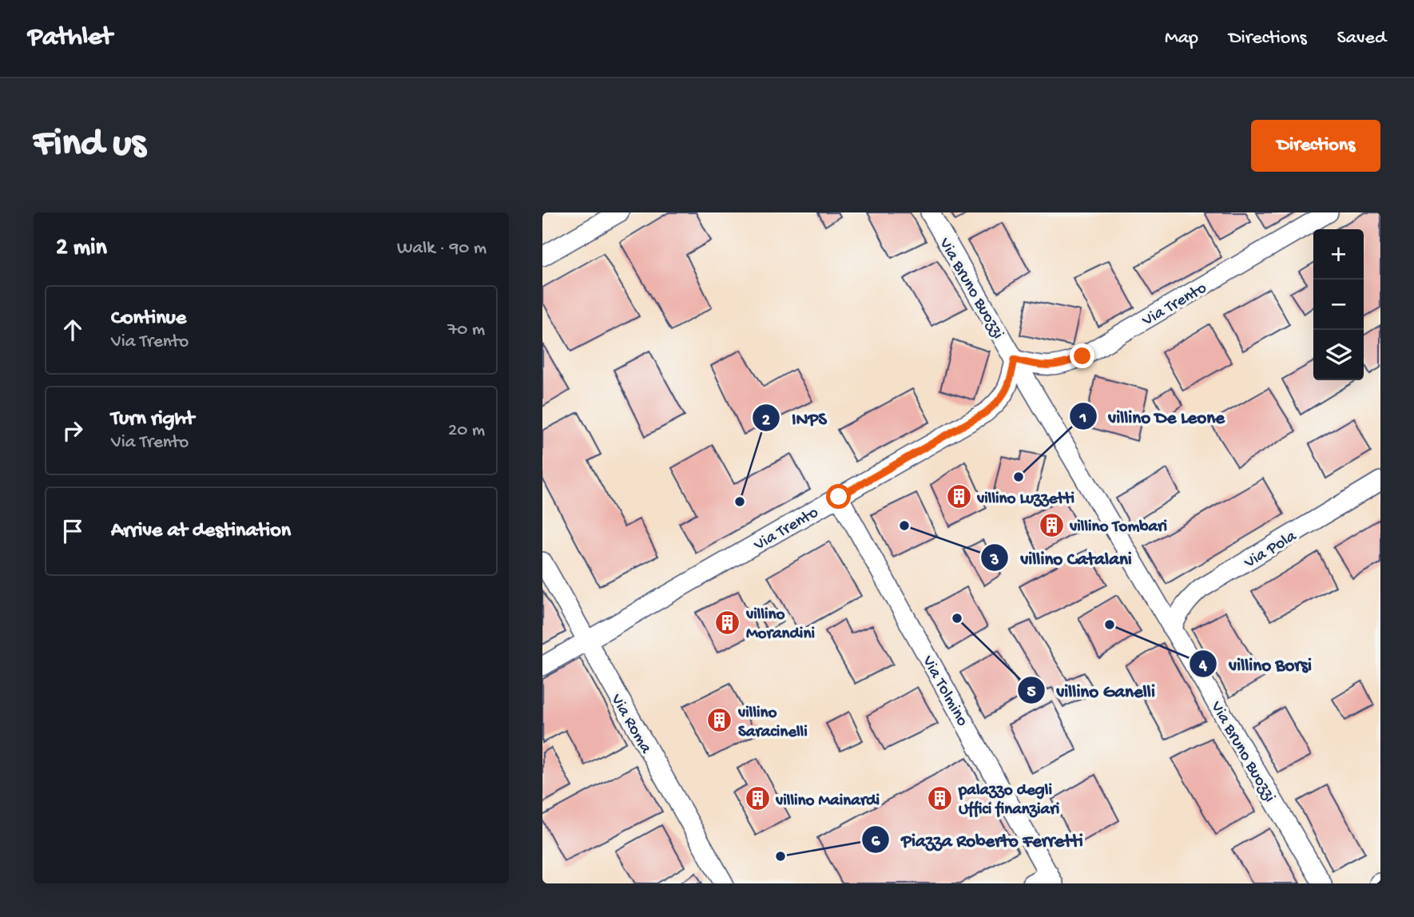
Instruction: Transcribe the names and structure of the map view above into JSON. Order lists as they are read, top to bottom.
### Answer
{
  "streets": {
    "street": [
      "Via Bruno Buozzi",
      "Via Trento",
      "Via Pola",
      "Via Tolmino",
      "Via Roma"
    ]
  },
  "crossings": [
    ["Via Bruno Buozzi", "Via Trento"],
    ["Via Bruno Buozzi", "Via Pola"],
    ["Via Trento", "Via Tolmino"],
    ["Via Trento", "Via Roma"]
  ],
  "places": {
    "other": [
      "villino De Leone",
      "INPS",
      "villino Catalani",
      "villino Ganelli",
      "villino Borsi",
      "Piazza Roberto Ferretti"
    ],
    "building": [
      "villino Luzzetti",
      "villino Tombari",
      "villino Morandini",
      "villino Saracinelli",
      "palazzo degli Uffici finanziari",
      "villino Mainardi"
    ]
  },
  "page": {
    "header": "Pathlet",
    "nav": ["Map", "Directions", "Saved"],
    "buttons": "Directions",
    "title": "Find us",
    "heading": ["2 min", "Walk · 90 m"],
    "map_buttons": ["+", "−"],
    "list": [
      ["Continue", "Via Trento", "70 m"],
      ["Turn right", "Via Trento", "20 m"],
      "Arrive at destination"
    ]
  }
}
